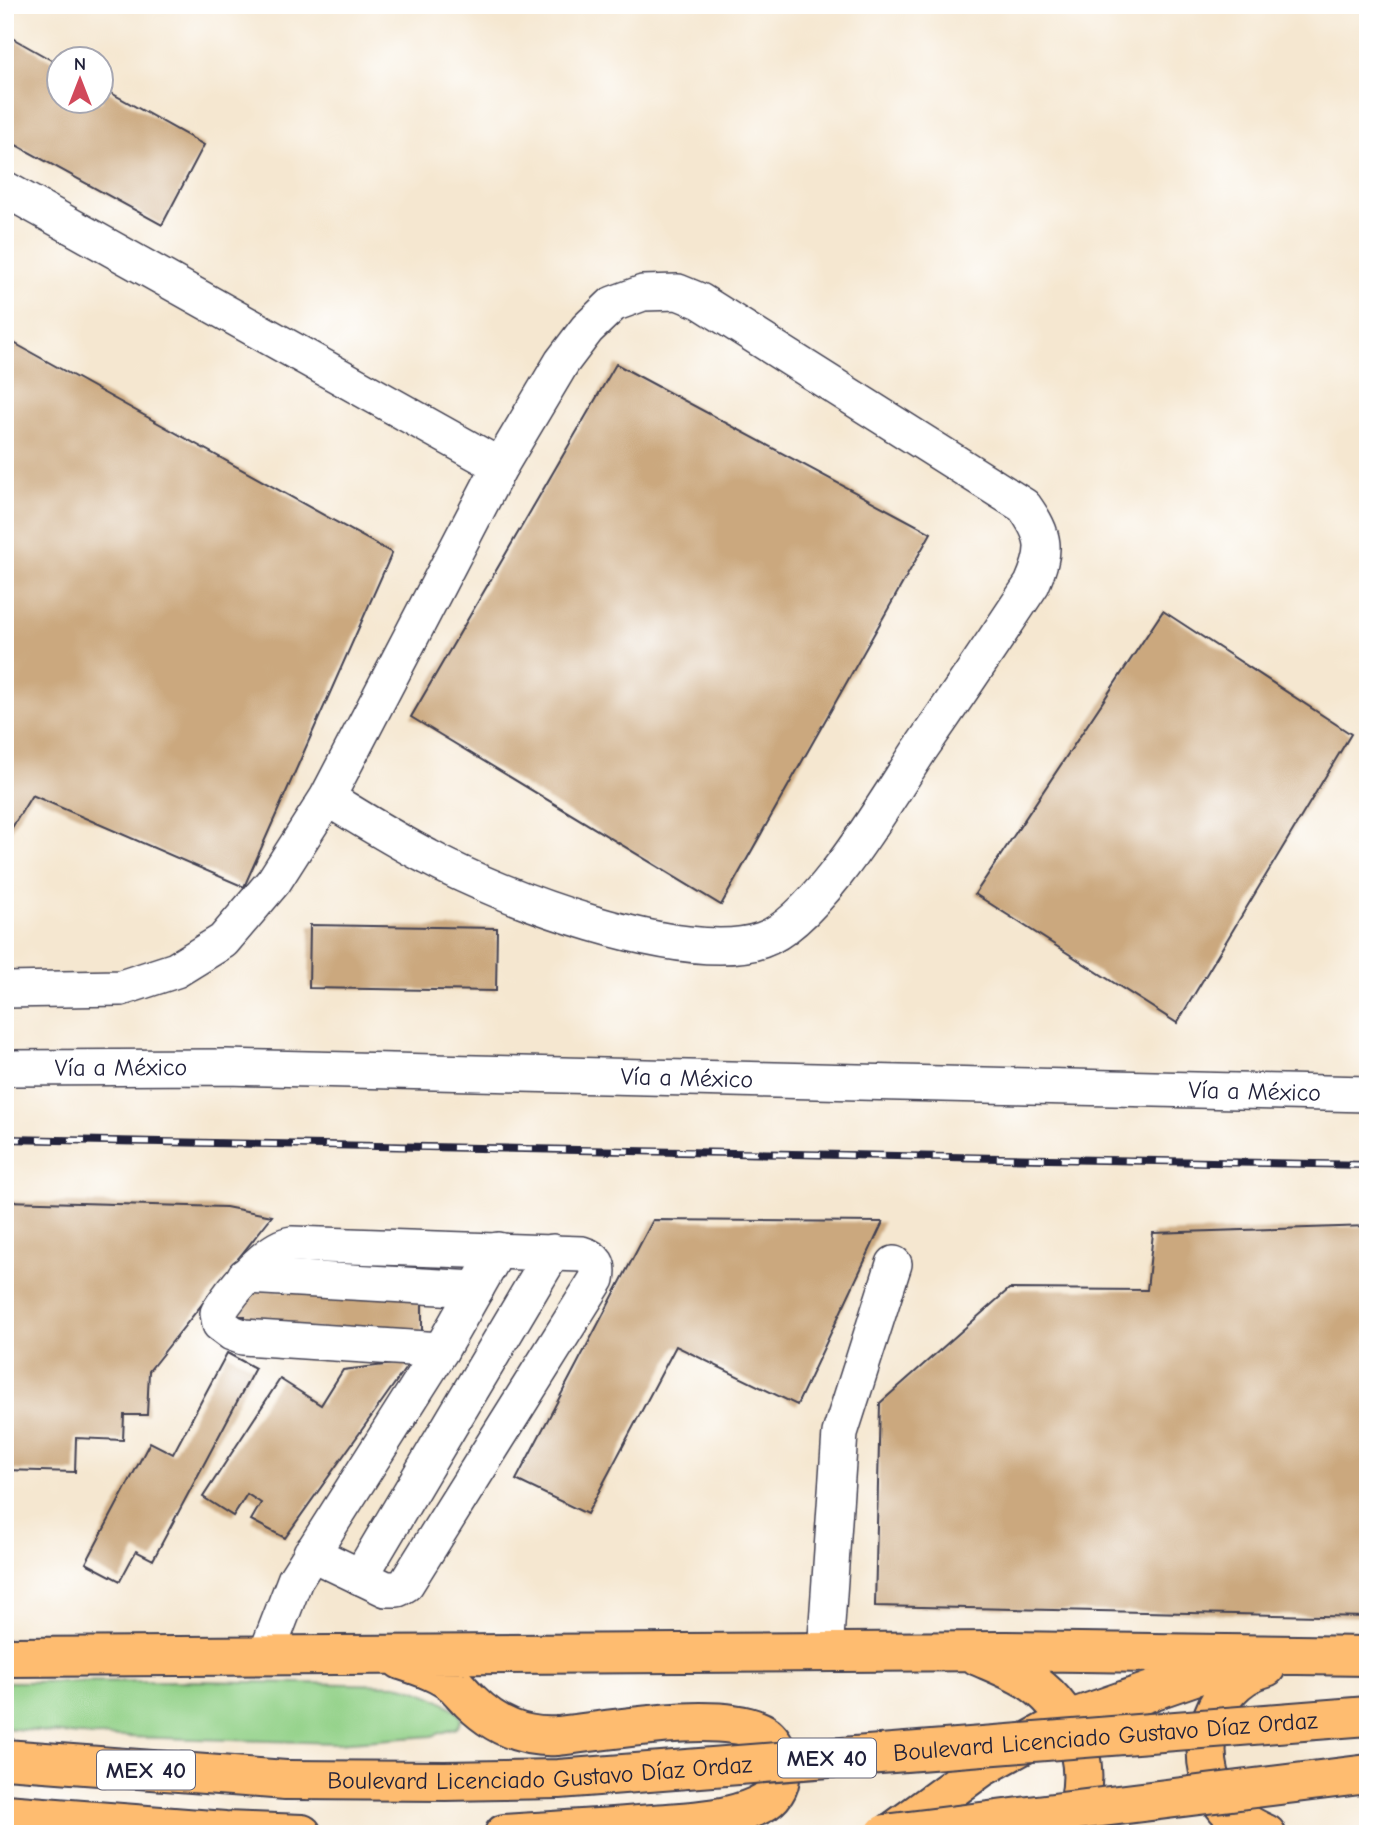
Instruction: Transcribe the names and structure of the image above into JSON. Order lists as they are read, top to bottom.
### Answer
{
  "streets": {
    "main road": ["Boulevard Licenciado Gustavo Díaz Ordaz", "MEX 40"],
    "street": ["Vía a México"]
  },
  "north": "top"
}
